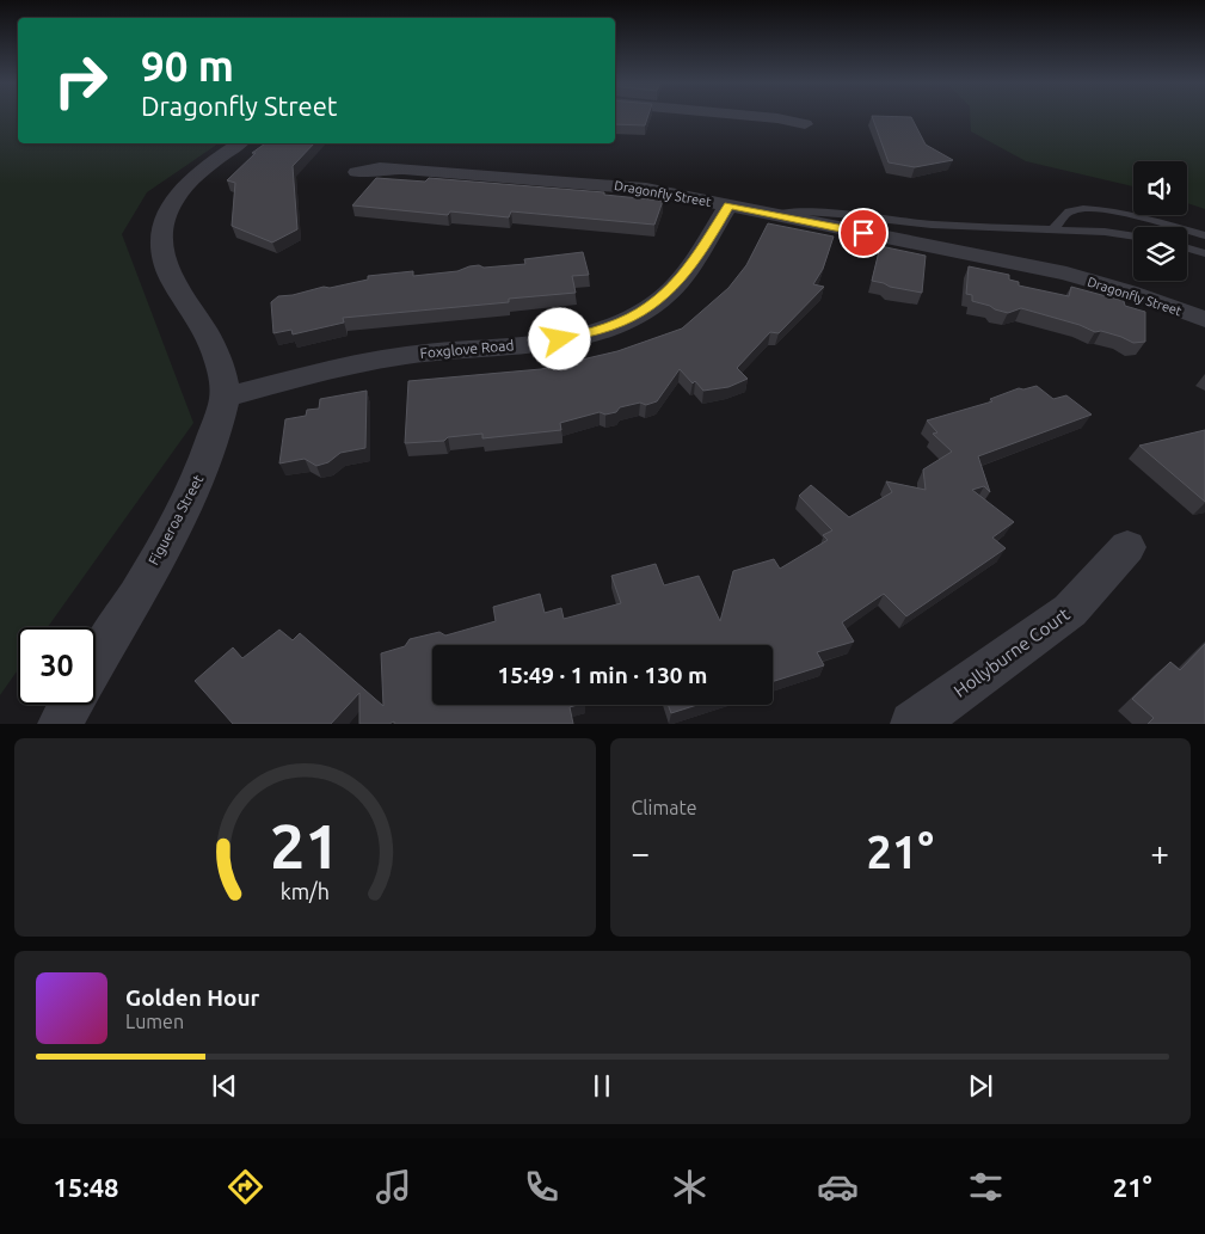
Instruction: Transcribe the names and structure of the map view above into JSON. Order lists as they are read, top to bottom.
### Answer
{
  "streets": {
    "street": [
      "Dragonfly Street",
      "Foxglove Road",
      "Figueroa Street",
      "Hollyburne Court"
    ]
  },
  "crossings": [
    ["Dragonfly Street", "Foxglove Road"],
    ["Foxglove Road", "Figueroa Street"]
  ],
  "page": {
    "turn": ["90 m", "Dragonfly Street"],
    "limit": "30",
    "trip": "15:49 · 1 min · 130 m",
    "tile": "Climate",
    "heat": ["−", "21°", "+"],
    "song": ["Golden Hour", "Lumen"],
    "tabs": ["15:48", "21°"],
    "gauge": ["21", "km/h"]
  }
}
